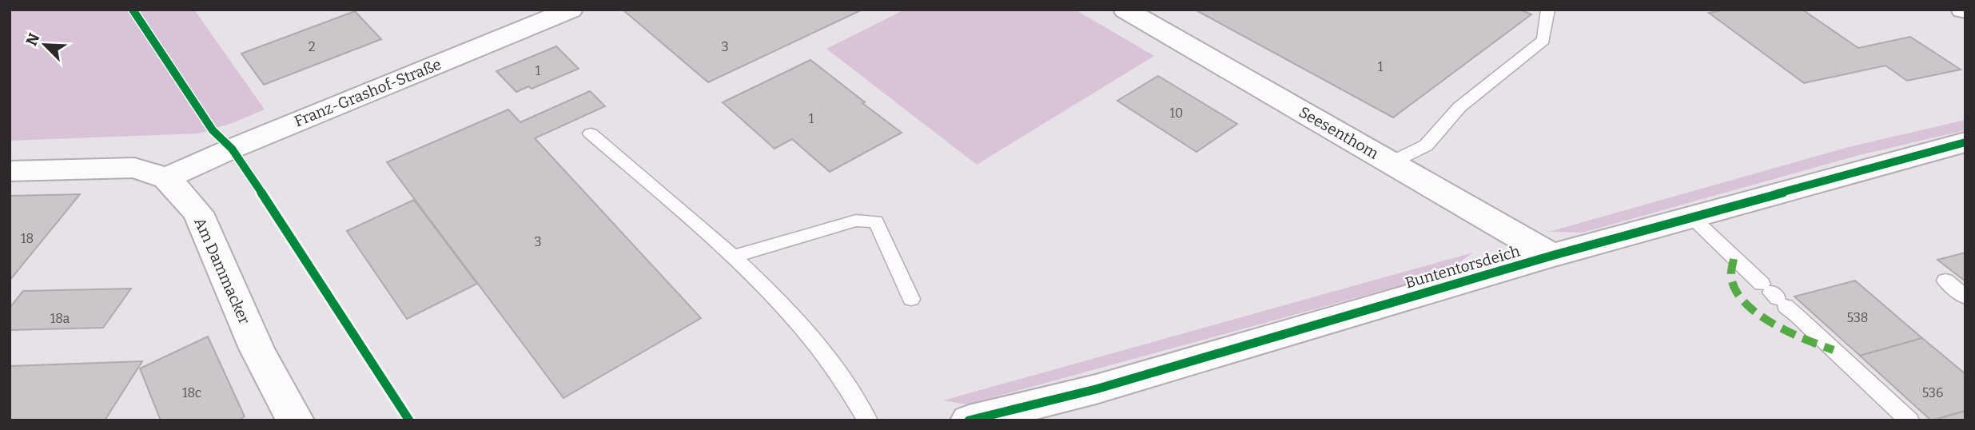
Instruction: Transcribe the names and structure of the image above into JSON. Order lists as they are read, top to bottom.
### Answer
{
  "streets": {
    "street": [
      "Franz-Grashof-Straße",
      "Seesenthom",
      "Buntentorsdeich",
      "Am Dammacker"
    ]
  },
  "crossings": [
    ["Franz-Grashof-Straße", "Am Dammacker"],
    ["Seesenthom", "Buntentorsdeich"]
  ],
  "house_numbers": [
    "2",
    "3",
    "1",
    "1",
    "10",
    "1",
    "18",
    "3",
    "538",
    "18a",
    "18c",
    "536"
  ],
  "north": "top left"
}
